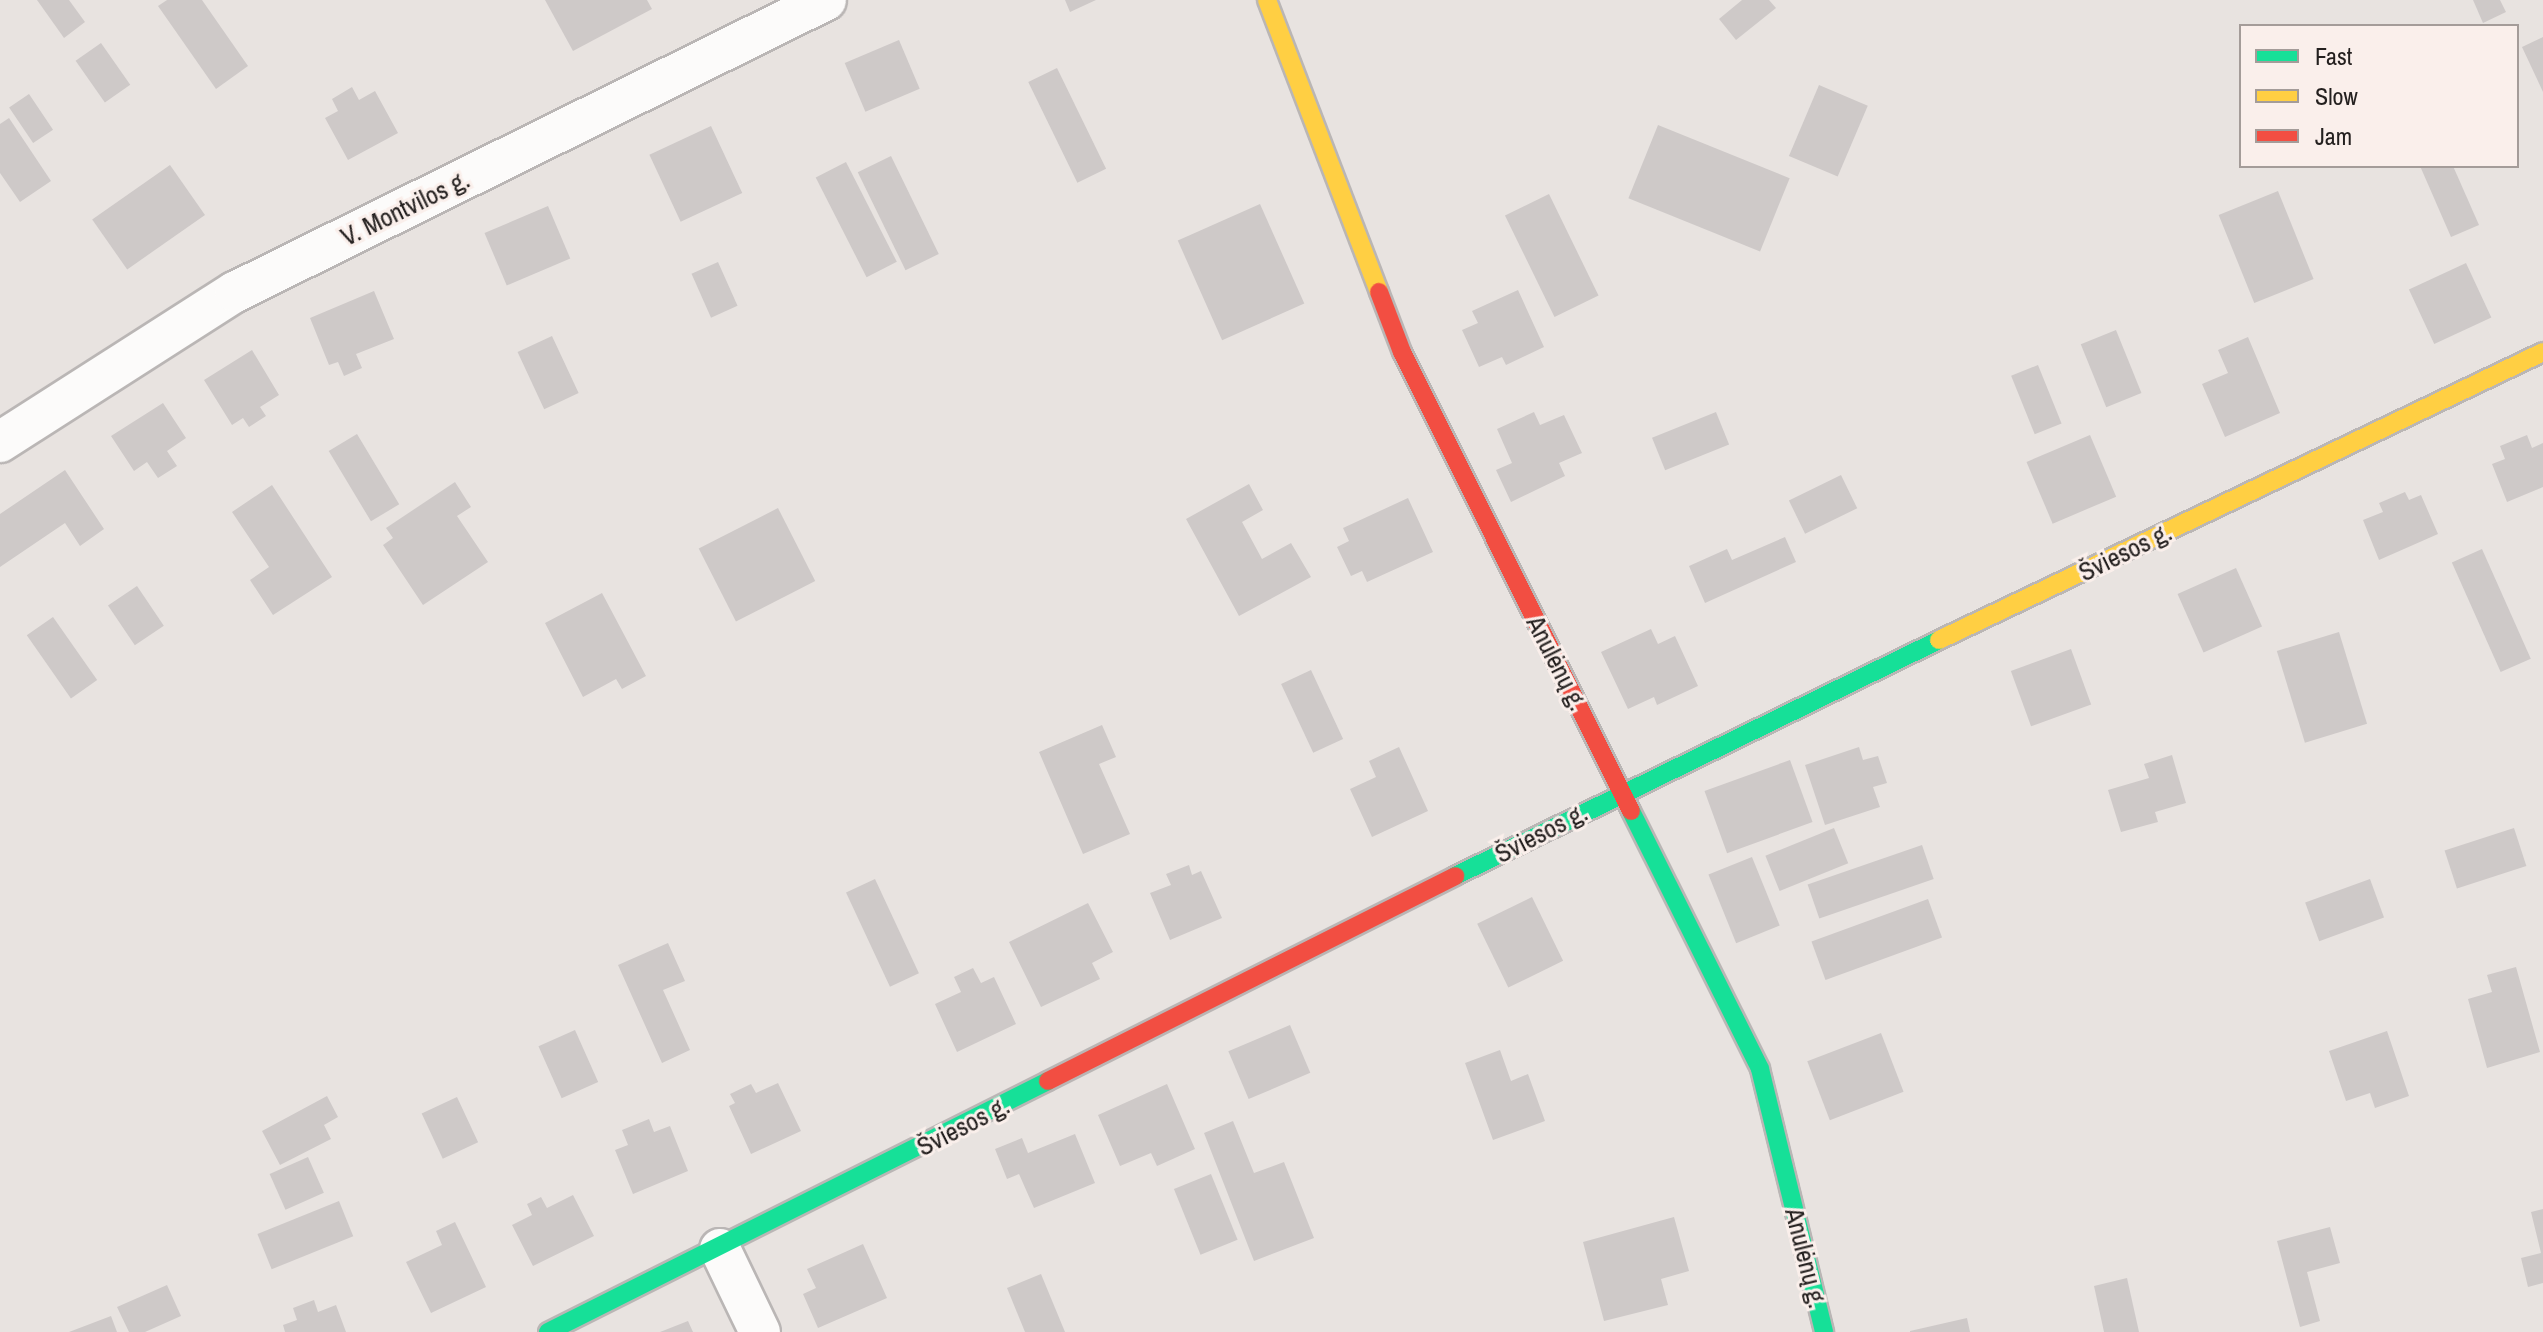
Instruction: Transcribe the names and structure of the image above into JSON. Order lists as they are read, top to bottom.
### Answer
{
  "streets": {
    "street": ["V. Montvilos g.", "Šviesos g.", "Anulėnų g."]
  },
  "crossings": [
    ["Šviesos g.", "Anulėnų g."]
  ],
  "legend": ["Fast", "Slow", "Jam"]
}
